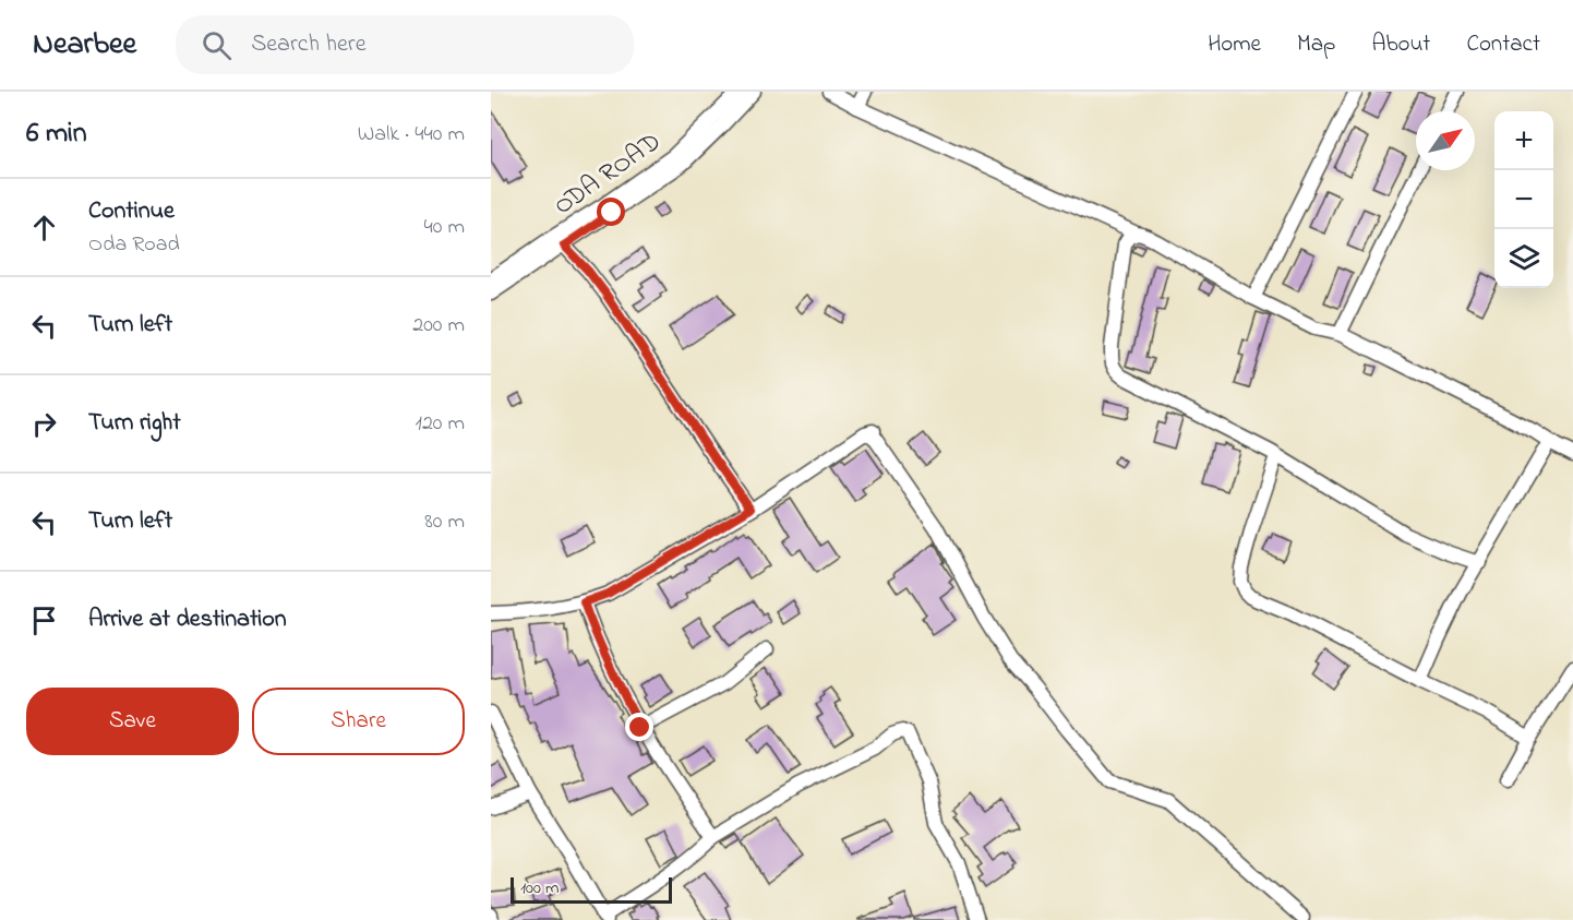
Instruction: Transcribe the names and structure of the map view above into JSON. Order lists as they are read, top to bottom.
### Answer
{
  "streets": {
    "street": ["ODA ROAD"]
  },
  "scale_bar": "100 m",
  "north": "top right",
  "page": {
    "header": "Nearbee",
    "search": "Search here",
    "nav": [
      "Home",
      "Map",
      "About",
      "Contact"
    ],
    "heading": ["6 min", "Walk · 440 m"],
    "map_buttons": ["+", "−"],
    "list": [
      ["Continue", "Oda Road", "40 m"],
      ["Turn left", "200 m"],
      ["Turn right", "120 m"],
      ["Turn left", "80 m"],
      "Arrive at destination"
    ],
    "buttons": ["Save", "Share"],
    "scale": "100 m"
  }
}
